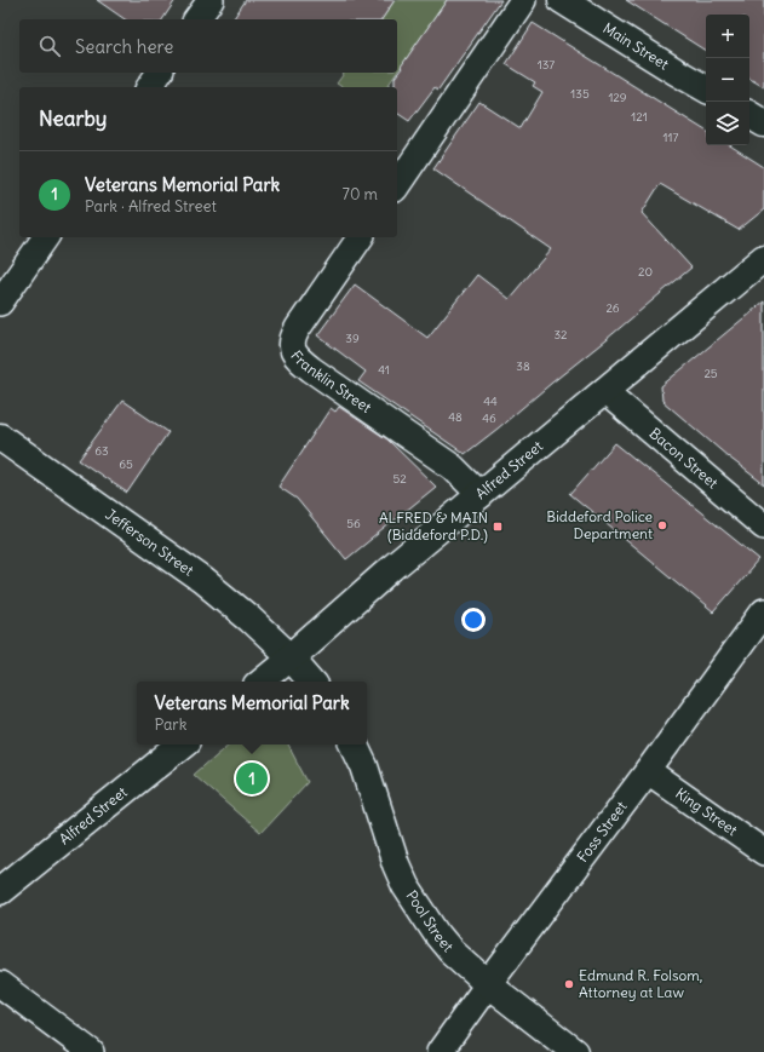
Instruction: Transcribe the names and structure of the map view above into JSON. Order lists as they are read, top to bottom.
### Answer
{
  "streets": {
    "main road": [
      "Main Street",
      "Alfred Street",
      "Jefferson Street",
      "Pool Street"
    ],
    "street": [
      "Franklin Street",
      "Bacon Street",
      "King Street",
      "Foss Street"
    ]
  },
  "crossings": [
    ["Franklin Street", "Alfred Street"],
    ["Bacon Street", "Alfred Street"],
    ["Alfred Street", "Jefferson Street"],
    ["King Street", "Foss Street"],
    ["Foss Street", "Pool Street"]
  ],
  "places": {
    "other": ["Biddeford Police Department", "Edmund R. Folsom, Attorney at Law"],
    "transit": ["ALFRED & MAIN (Biddeford P.D.)"]
  },
  "house_numbers": [
    "137",
    "135",
    "129",
    "121",
    "117",
    "20",
    "26",
    "32",
    "39",
    "38",
    "41",
    "25",
    "44",
    "48",
    "46",
    "63",
    "65",
    "52",
    "56"
  ],
  "page": {
    "map_buttons": ["+", "−"],
    "search": "Search here",
    "heading": "Nearby",
    "list": [
      {
        "mark": "1",
        "name": "Veterans Memorial Park",
        "note": "Park · Alfred Street",
        "value": "70 m"
      }
    ],
    "popup": ["Veterans Memorial Park", "Park"],
    "pins": "1"
  }
}
